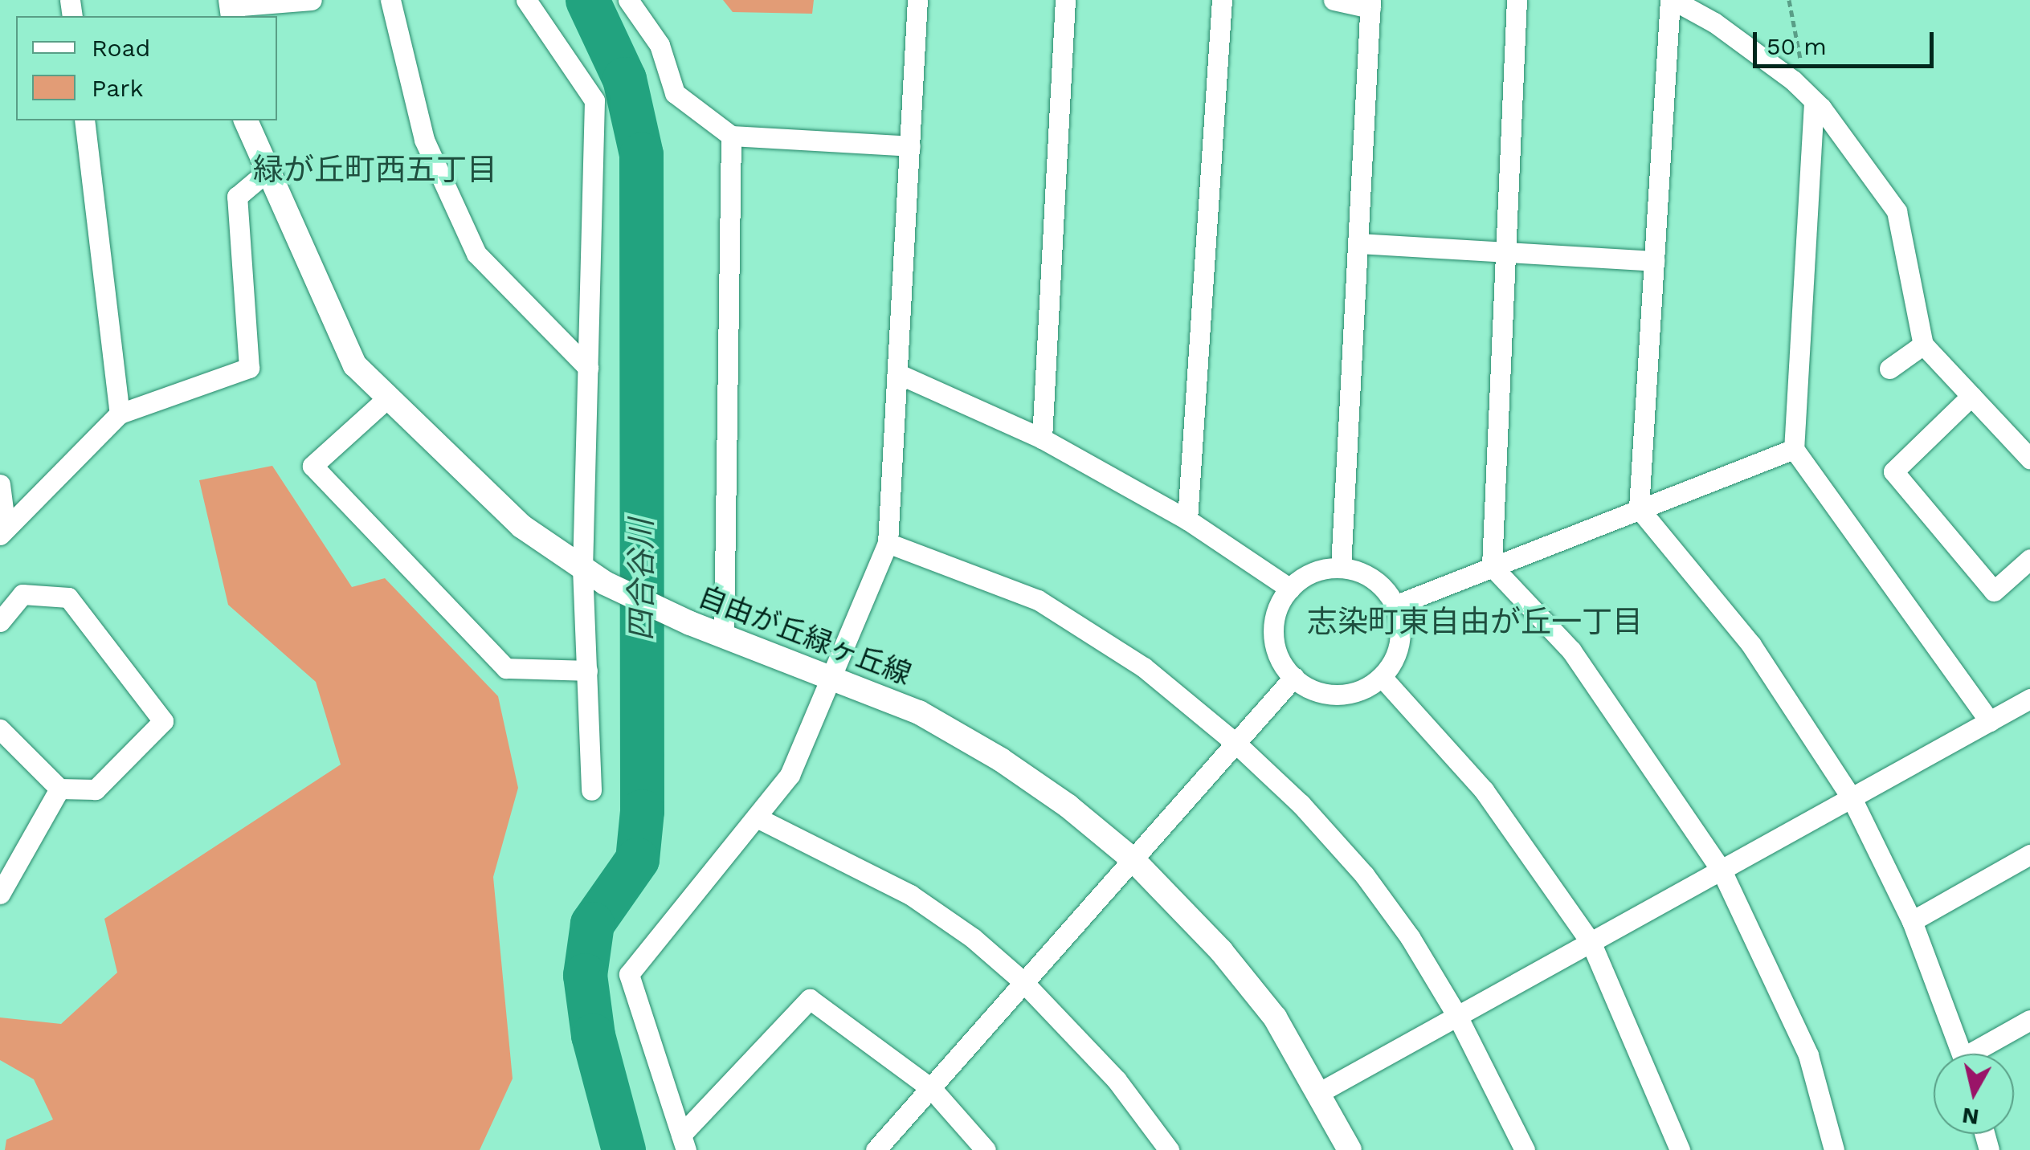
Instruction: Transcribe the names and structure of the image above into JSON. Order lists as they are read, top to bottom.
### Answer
{
  "streets": {
    "street": ["自由が丘緑ヶ丘線"]
  },
  "districts": ["緑が丘町西五丁目", "志染町東自由が丘一丁目"],
  "water": ["四合谷川"],
  "legend": ["Road", "Park"],
  "scale_bar": "50 m",
  "north": "bottom"
}
